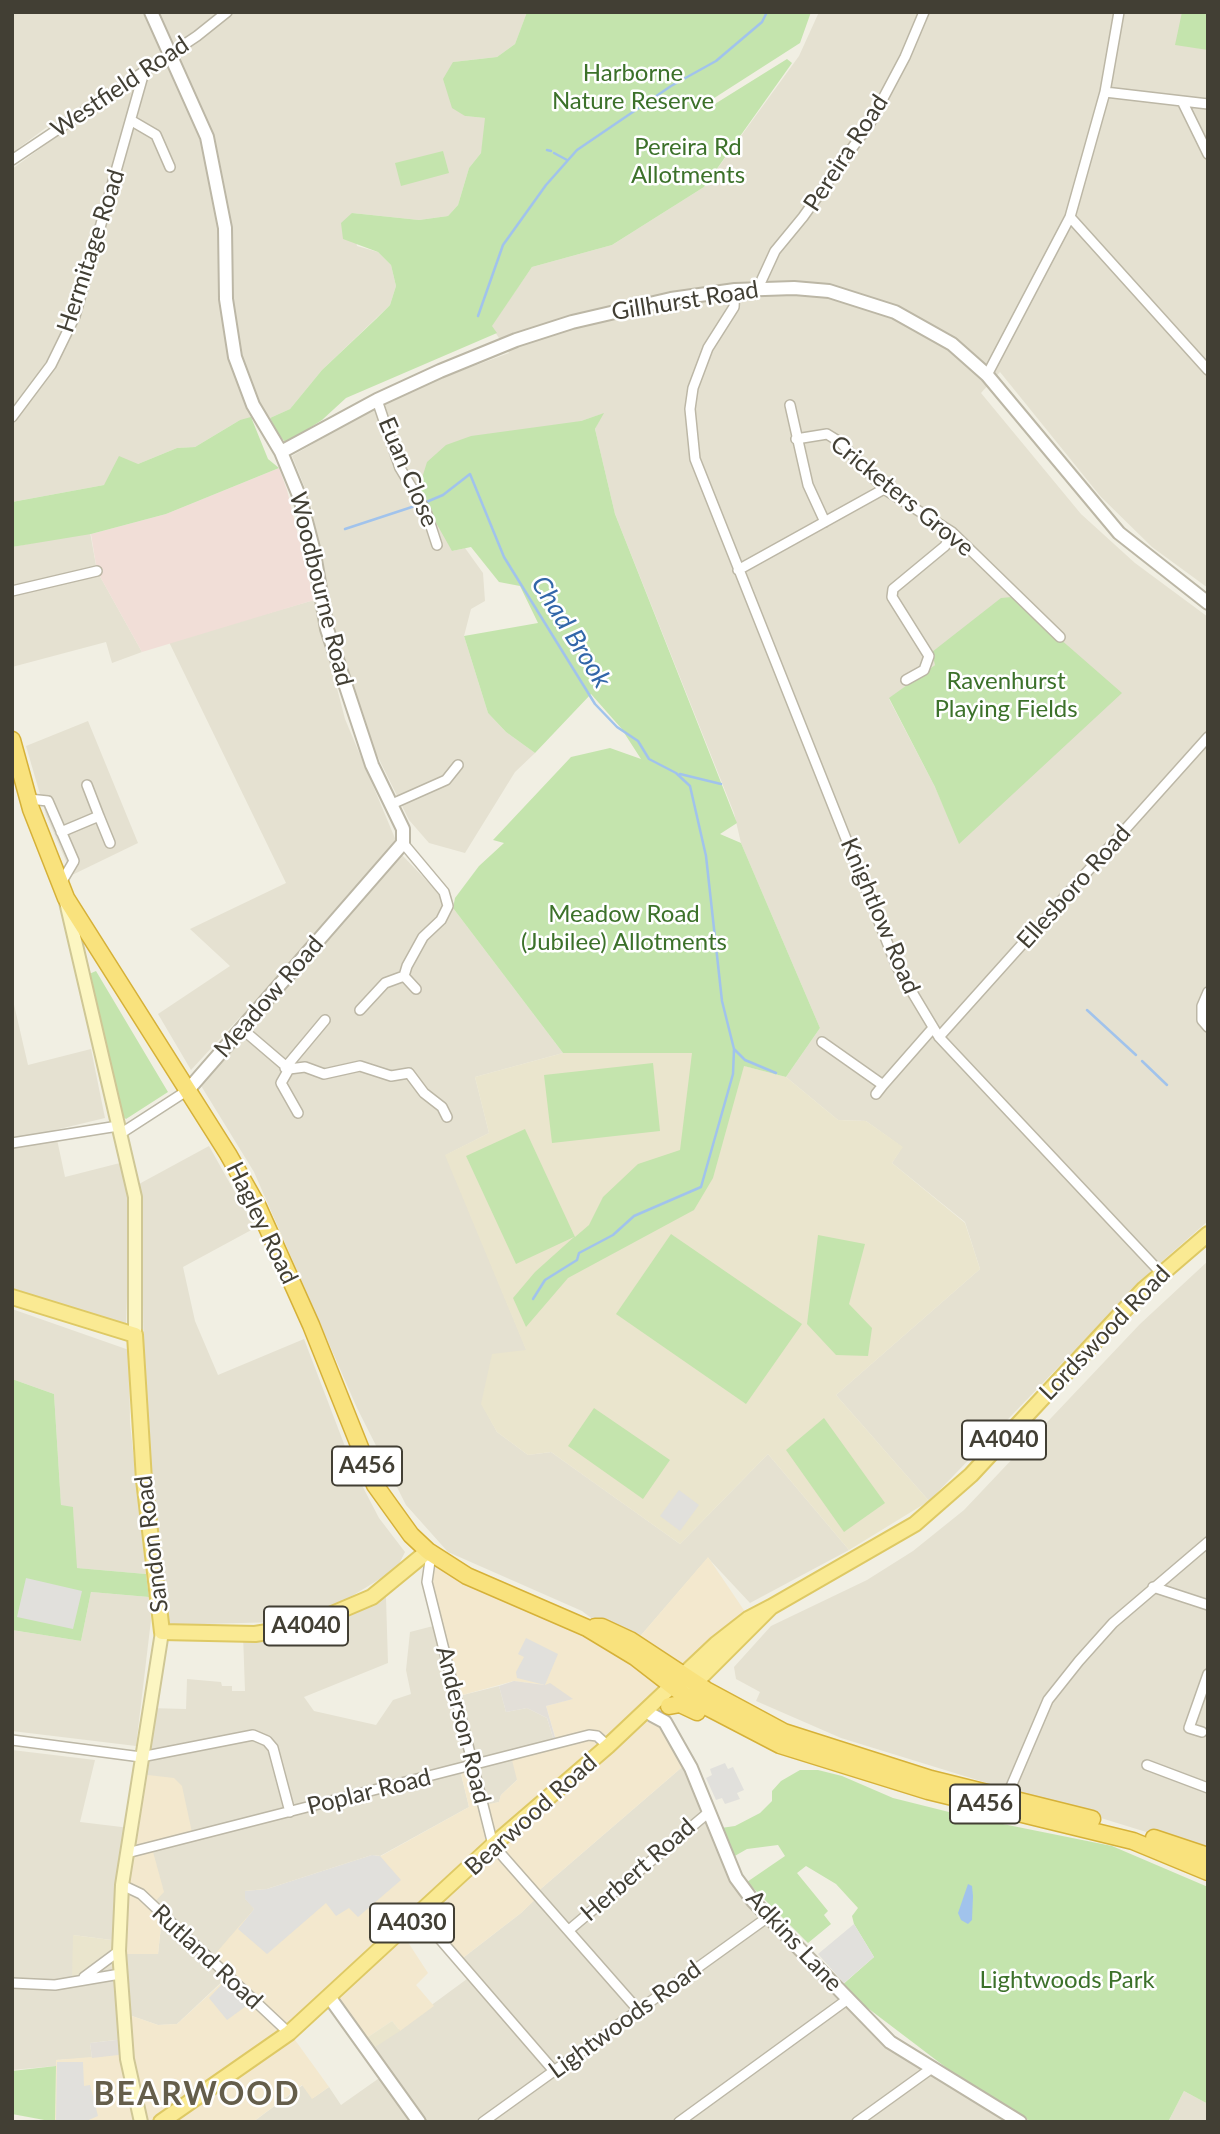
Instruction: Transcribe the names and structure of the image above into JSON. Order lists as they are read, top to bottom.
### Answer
{
  "streets": {
    "highway": ["Hagley Road", "A456"],
    "main road": [
      "Lordswood Road",
      "A4040",
      "Sandon Road",
      "Bearwood Road",
      "A4030"
    ],
    "street": [
      "Westfield Road",
      "Pereira Road",
      "Hermitage Road",
      "Gillhurst Road",
      "Euan Close",
      "Cricketers Grove",
      "Woodbourne Road",
      "Ellesboro Road",
      "Knightlow Road",
      "Meadow Road",
      "Anderson Road",
      "Poplar Road",
      "Herbert Road",
      "Adkins Lane",
      "Rutland Road",
      "Lightwoods Road"
    ]
  },
  "crossings": [
    ["Westfield Road", "Hermitage Road"],
    ["Westfield Road", "Woodbourne Road"],
    ["Pereira Road", "Gillhurst Road"],
    ["Gillhurst Road", "Euan Close"],
    ["Gillhurst Road", "Woodbourne Road"],
    ["Gillhurst Road", "Knightlow Road"],
    ["Woodbourne Road", "Meadow Road"],
    ["Ellesboro Road", "Knightlow Road"],
    ["Knightlow Road", "Lordswood Road"],
    ["Meadow Road", "Hagley Road"],
    ["Meadow Road", "Sandon Road"],
    ["Hagley Road", "Lordswood Road"],
    ["Hagley Road", "A4040"],
    ["Hagley Road", "A456"],
    ["Hagley Road", "Sandon Road"],
    ["Hagley Road", "Anderson Road"],
    ["Hagley Road", "Bearwood Road"],
    ["Lordswood Road", "A456"],
    ["Lordswood Road", "Bearwood Road"],
    ["A4040", "Sandon Road"],
    ["A4040", "Anderson Road"],
    ["A456", "Bearwood Road"],
    ["Sandon Road", "Poplar Road"],
    ["Sandon Road", "Rutland Road"],
    ["Anderson Road", "Poplar Road"],
    ["Anderson Road", "Bearwood Road"],
    ["Anderson Road", "Herbert Road"],
    ["Anderson Road", "Lightwoods Road"],
    ["Poplar Road", "Bearwood Road"],
    ["Bearwood Road", "Adkins Lane"],
    ["Bearwood Road", "Rutland Road"],
    ["Herbert Road", "Adkins Lane"],
    ["Adkins Lane", "Lightwoods Road"]
  ],
  "districts": ["BEARWOOD"],
  "water": ["Chad Brook"],
  "parks": [
    "Harborne Nature Reserve",
    "Pereira Rd Allotments",
    "Ravenhurst Playing Fields",
    "Meadow Road (Jubilee) Allotments",
    "Lightwoods Park"
  ]
}
